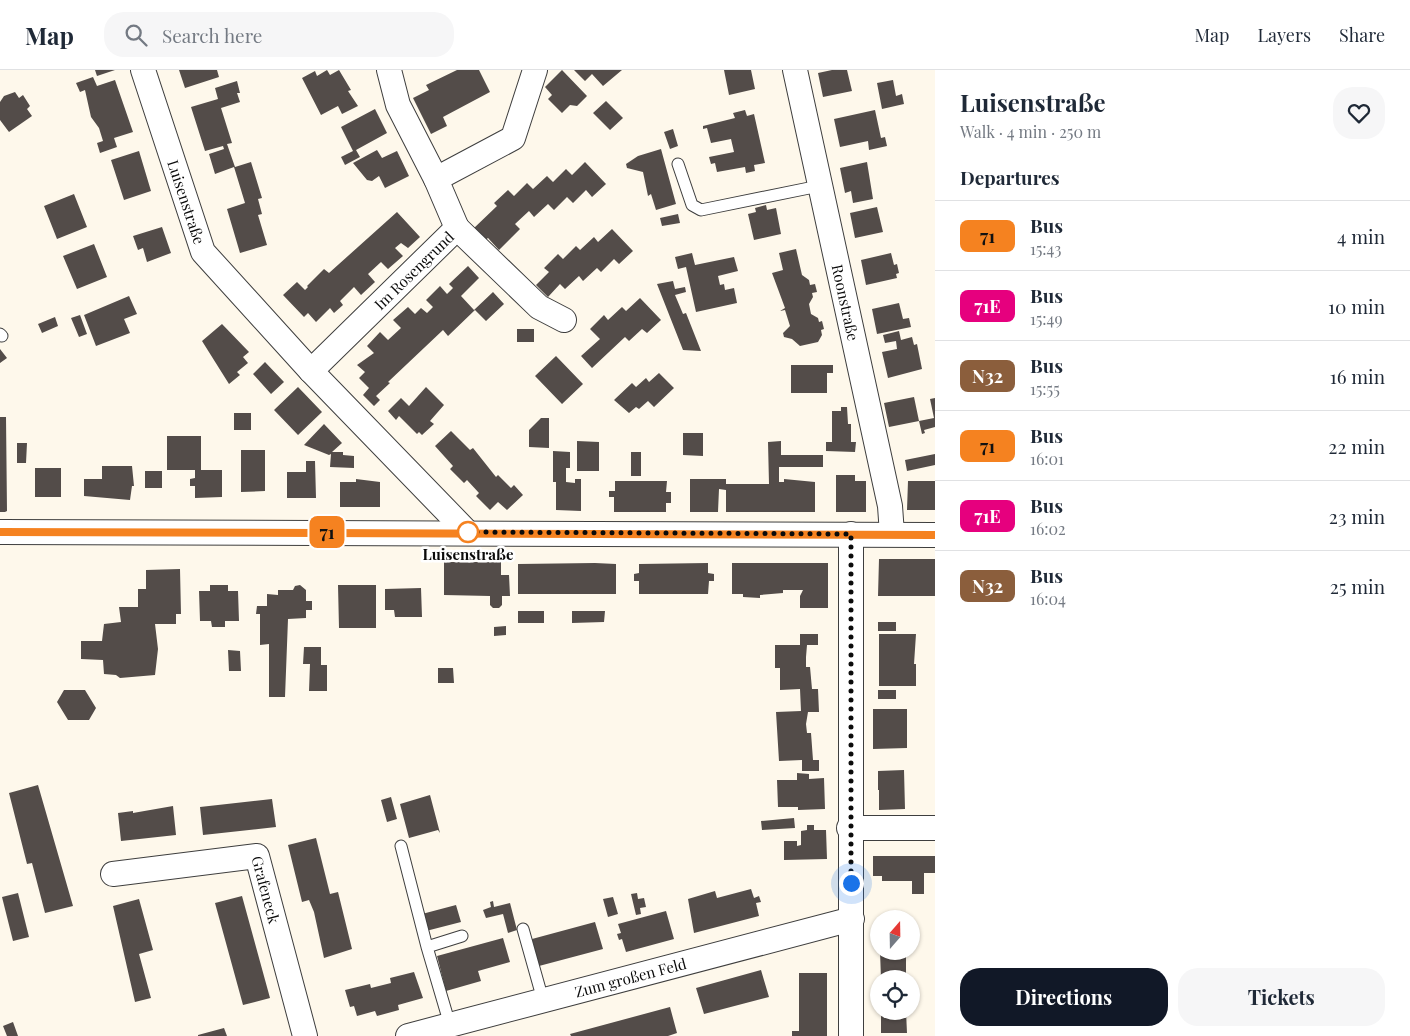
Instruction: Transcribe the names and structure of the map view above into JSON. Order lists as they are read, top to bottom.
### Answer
{
  "streets": {
    "street": [
      "Luisenstraße",
      "Im Rosengrund",
      "Roonstraße",
      "Grafeneck",
      "Zum großen Feld"
    ]
  },
  "crossings": [
    ["Luisenstraße", "Im Rosengrund"]
  ],
  "places": ["Luisenstraße"],
  "lines": ["bus line 71"],
  "north": "top",
  "page": {
    "header": "Map",
    "search": "Search here",
    "nav": ["Map", "Layers", "Share"],
    "on_map": "71",
    "heading": [
      ["Luisenstraße", "Walk · 4 min · 250 m"],
      "Departures"
    ],
    "list": [
      {
        "mark": "71",
        "name": "Bus",
        "note": "15:43",
        "value": "4 min"
      },
      {
        "mark": "71E",
        "name": "Bus",
        "note": "15:49",
        "value": "10 min"
      },
      {
        "mark": "N32",
        "name": "Bus",
        "note": "15:55",
        "value": "16 min"
      },
      {
        "mark": "71",
        "name": "Bus",
        "note": "16:01",
        "value": "22 min"
      },
      {
        "mark": "71E",
        "name": "Bus",
        "note": "16:02",
        "value": "23 min"
      },
      {
        "mark": "N32",
        "name": "Bus",
        "note": "16:04",
        "value": "25 min"
      }
    ],
    "buttons": ["Directions", "Tickets"]
  }
}
